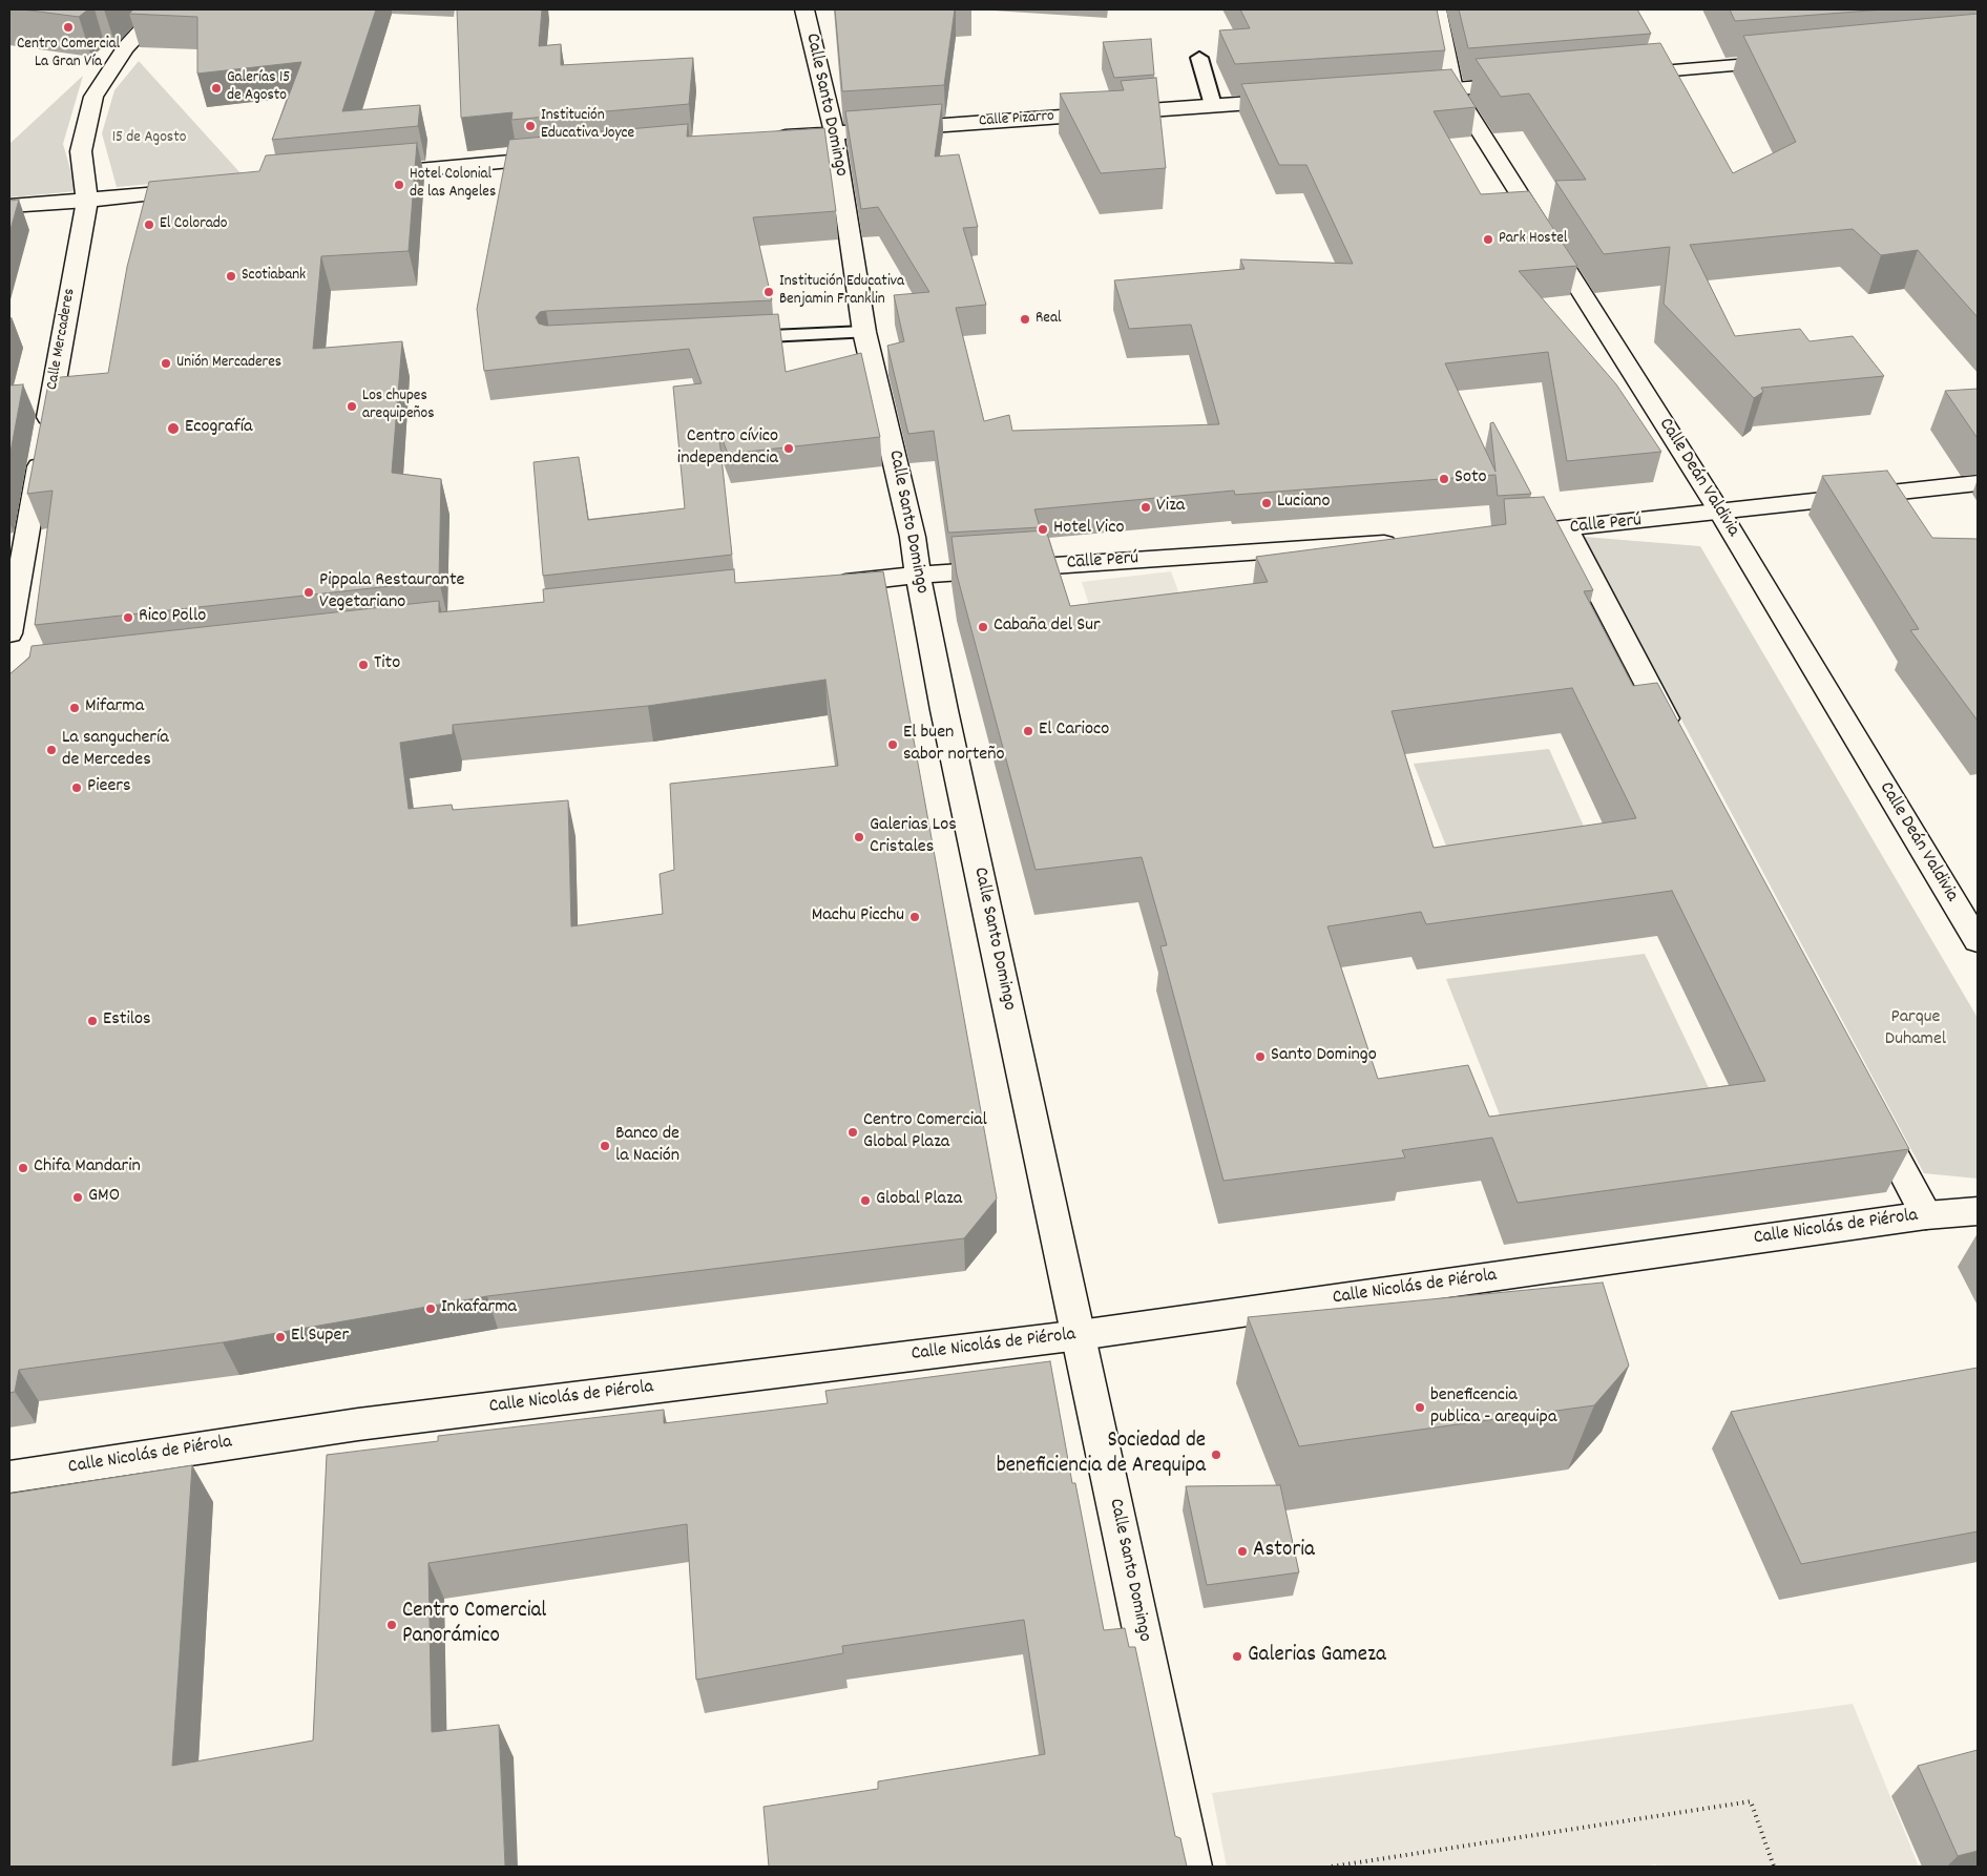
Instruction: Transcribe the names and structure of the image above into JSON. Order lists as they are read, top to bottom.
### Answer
{
  "streets": {
    "street": [
      "Calle Santo Domingo",
      "Calle Pizarro",
      "Calle Mercaderes",
      "Calle Deán Valdivia",
      "Calle Perú",
      "Calle Nicolás de Piérola"
    ]
  },
  "crossings": [
    ["Calle Santo Domingo", "Calle Pizarro"],
    ["Calle Santo Domingo", "Calle Perú"],
    ["Calle Santo Domingo", "Calle Nicolás de Piérola"],
    ["Calle Deán Valdivia", "Calle Perú"]
  ],
  "parks": ["15 de Agosto", "Parque Duhamel"],
  "places": [
    "Centro Comercial La Gran Vía",
    "Galerías 15 de Agosto",
    "Institución Educativa Joyce",
    "Hotel Colonial de las Angeles",
    "El Colorado",
    "Park Hostel",
    "Scotiabank",
    "Institución Educativa Benjamin Franklin",
    "Real",
    "Unión Mercaderes",
    "Los chupes arequipeños",
    "Ecografía",
    "Centro cívico independencia",
    "Soto",
    "Luciano",
    "Viza",
    "Hotel Vico",
    "Pippala Restaurante Vegetariano",
    "Rico Pollo",
    "Cabaña del Sur",
    "Tito",
    "Mifarma",
    "El Carioco",
    "El buen sabor norteño",
    "La sanguchería de Mercedes",
    "Pieers",
    "Galerias Los Cristales",
    "Machu Picchu",
    "Estilos",
    "Santo Domingo",
    "Centro Comercial Global Plaza",
    "Banco de la Nación",
    "Chifa Mandarin",
    "GMO",
    "Global Plaza",
    "Inkafarma",
    "El Super",
    "beneficencia publica - arequipa",
    "Sociedad de beneficiencia de Arequipa",
    "Astoria",
    "Centro Comercial Panorámico",
    "Galerias Gameza"
  ]
}
